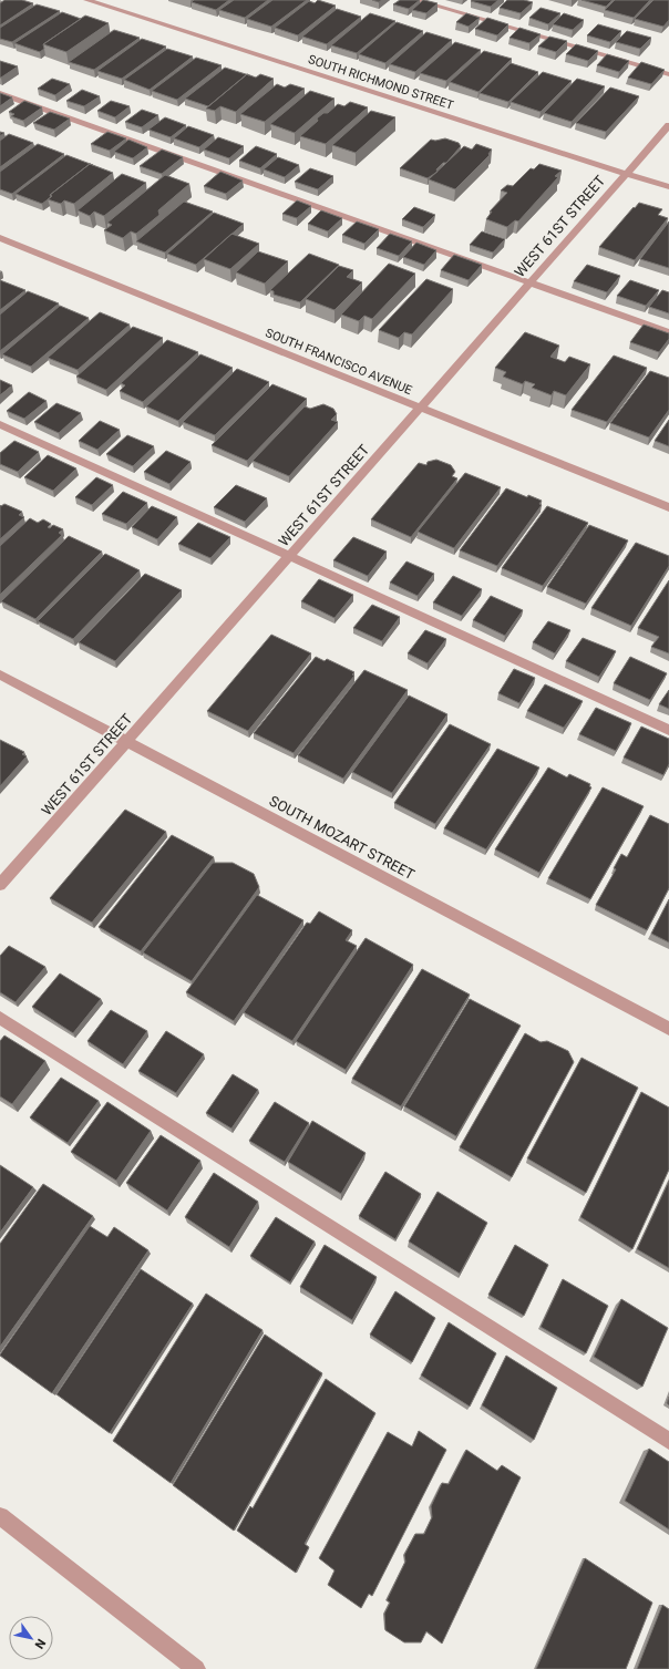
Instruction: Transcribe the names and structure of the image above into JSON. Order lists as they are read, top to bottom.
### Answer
{
  "streets": {
    "street": [
      "SOUTH RICHMOND STREET",
      "WEST 61ST STREET",
      "SOUTH FRANCISCO AVENUE",
      "SOUTH MOZART STREET"
    ]
  },
  "crossings": [
    ["SOUTH RICHMOND STREET", "WEST 61ST STREET"],
    ["WEST 61ST STREET", "SOUTH FRANCISCO AVENUE"],
    ["WEST 61ST STREET", "SOUTH MOZART STREET"]
  ],
  "north": "bottom right"
}
